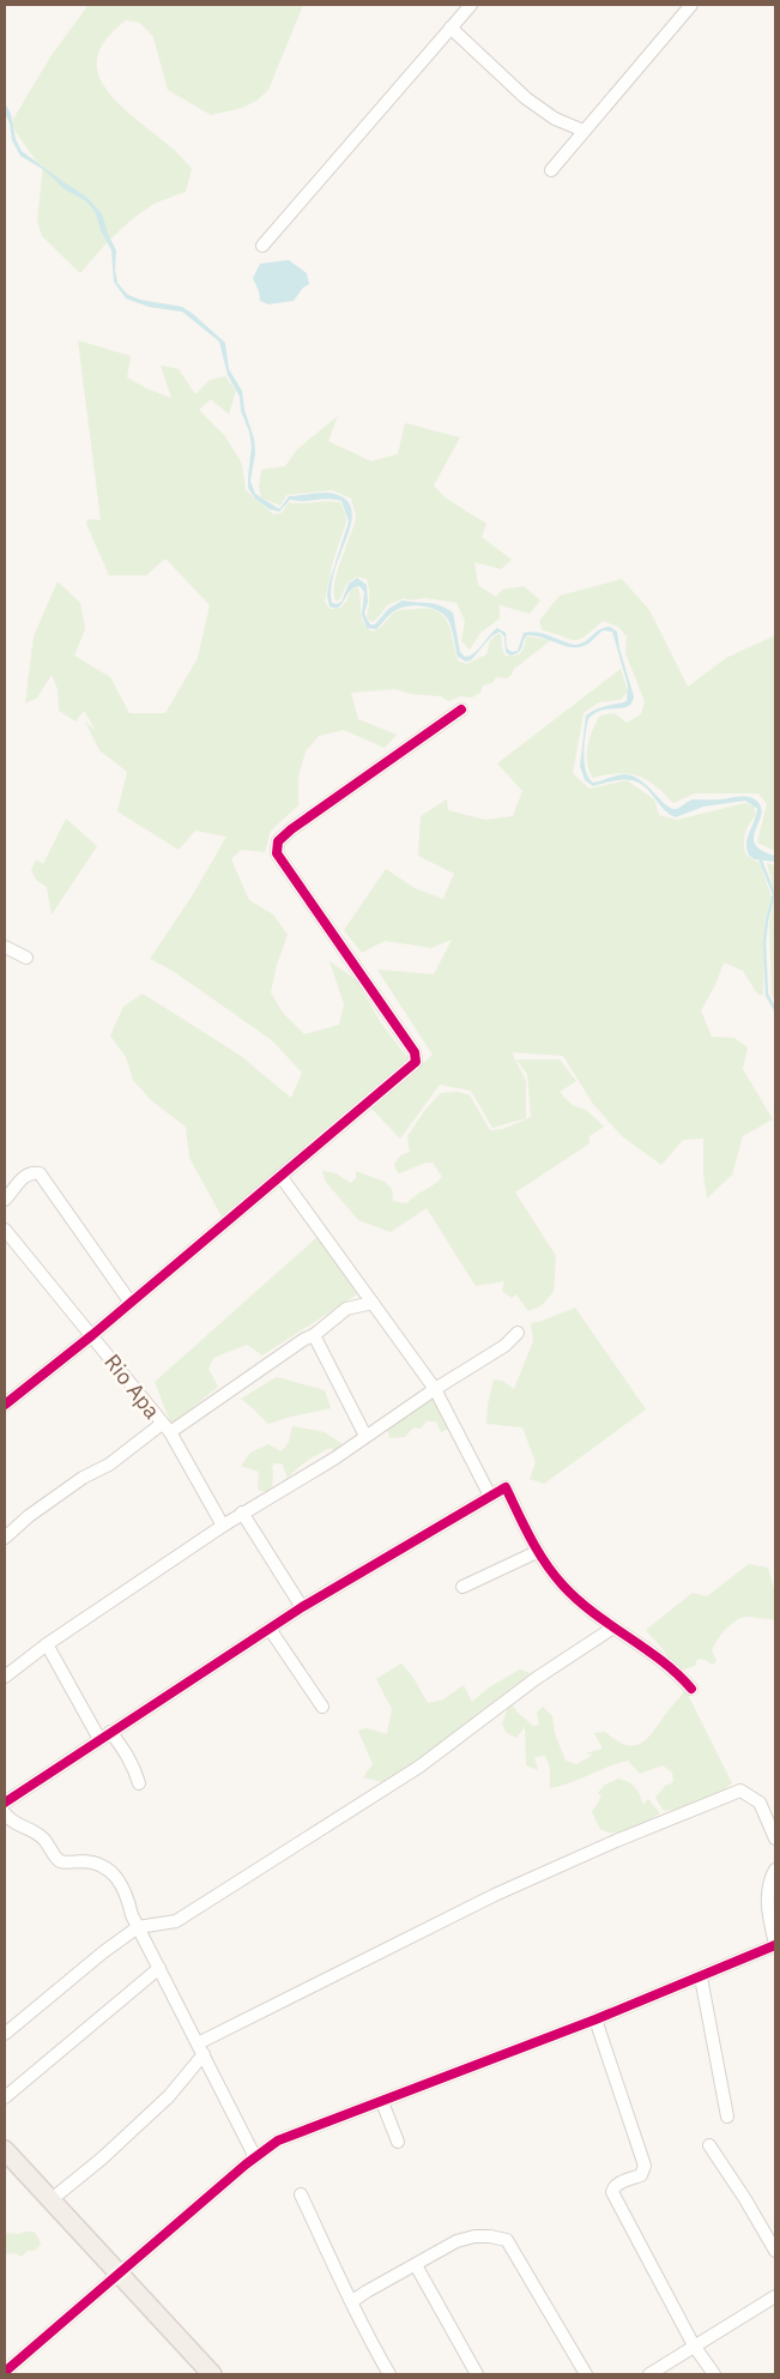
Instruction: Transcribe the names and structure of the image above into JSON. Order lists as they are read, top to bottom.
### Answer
{
  "streets": {
    "street": ["Rio Apa"]
  }
}
